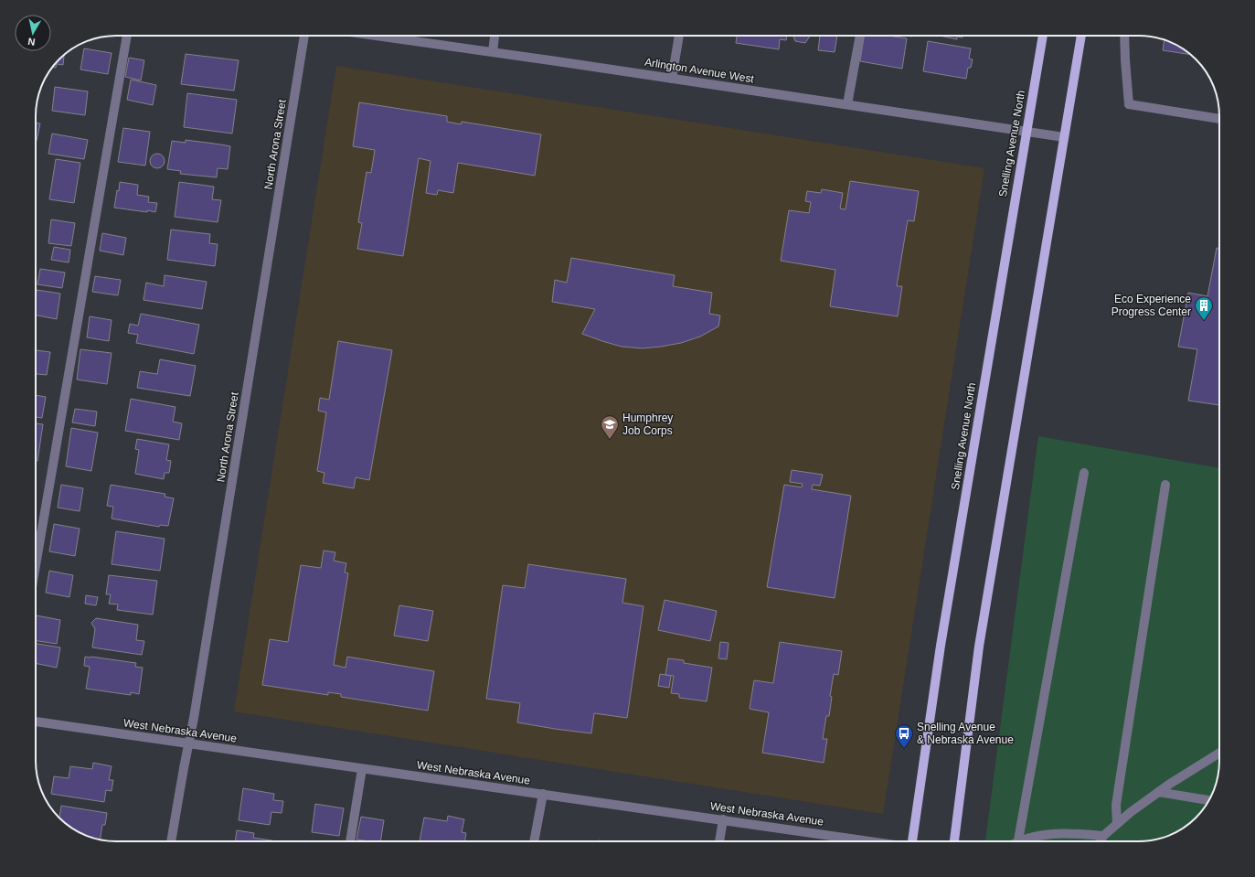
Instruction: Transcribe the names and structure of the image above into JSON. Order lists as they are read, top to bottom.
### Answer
{
  "streets": {
    "main road": ["Snelling Avenue North"],
    "street": ["Arlington Avenue West", "North Arona Street", "West Nebraska Avenue"]
  },
  "crossings": [
    ["Arlington Avenue West", "Snelling Avenue North"],
    ["North Arona Street", "West Nebraska Avenue"]
  ],
  "places": {
    "building": ["Eco Experience Progress Center"],
    "school or university": ["Humphrey Job Corps"],
    "bus stop": ["Snelling Avenue & Nebraska Avenue"]
  },
  "north": "bottom"
}
